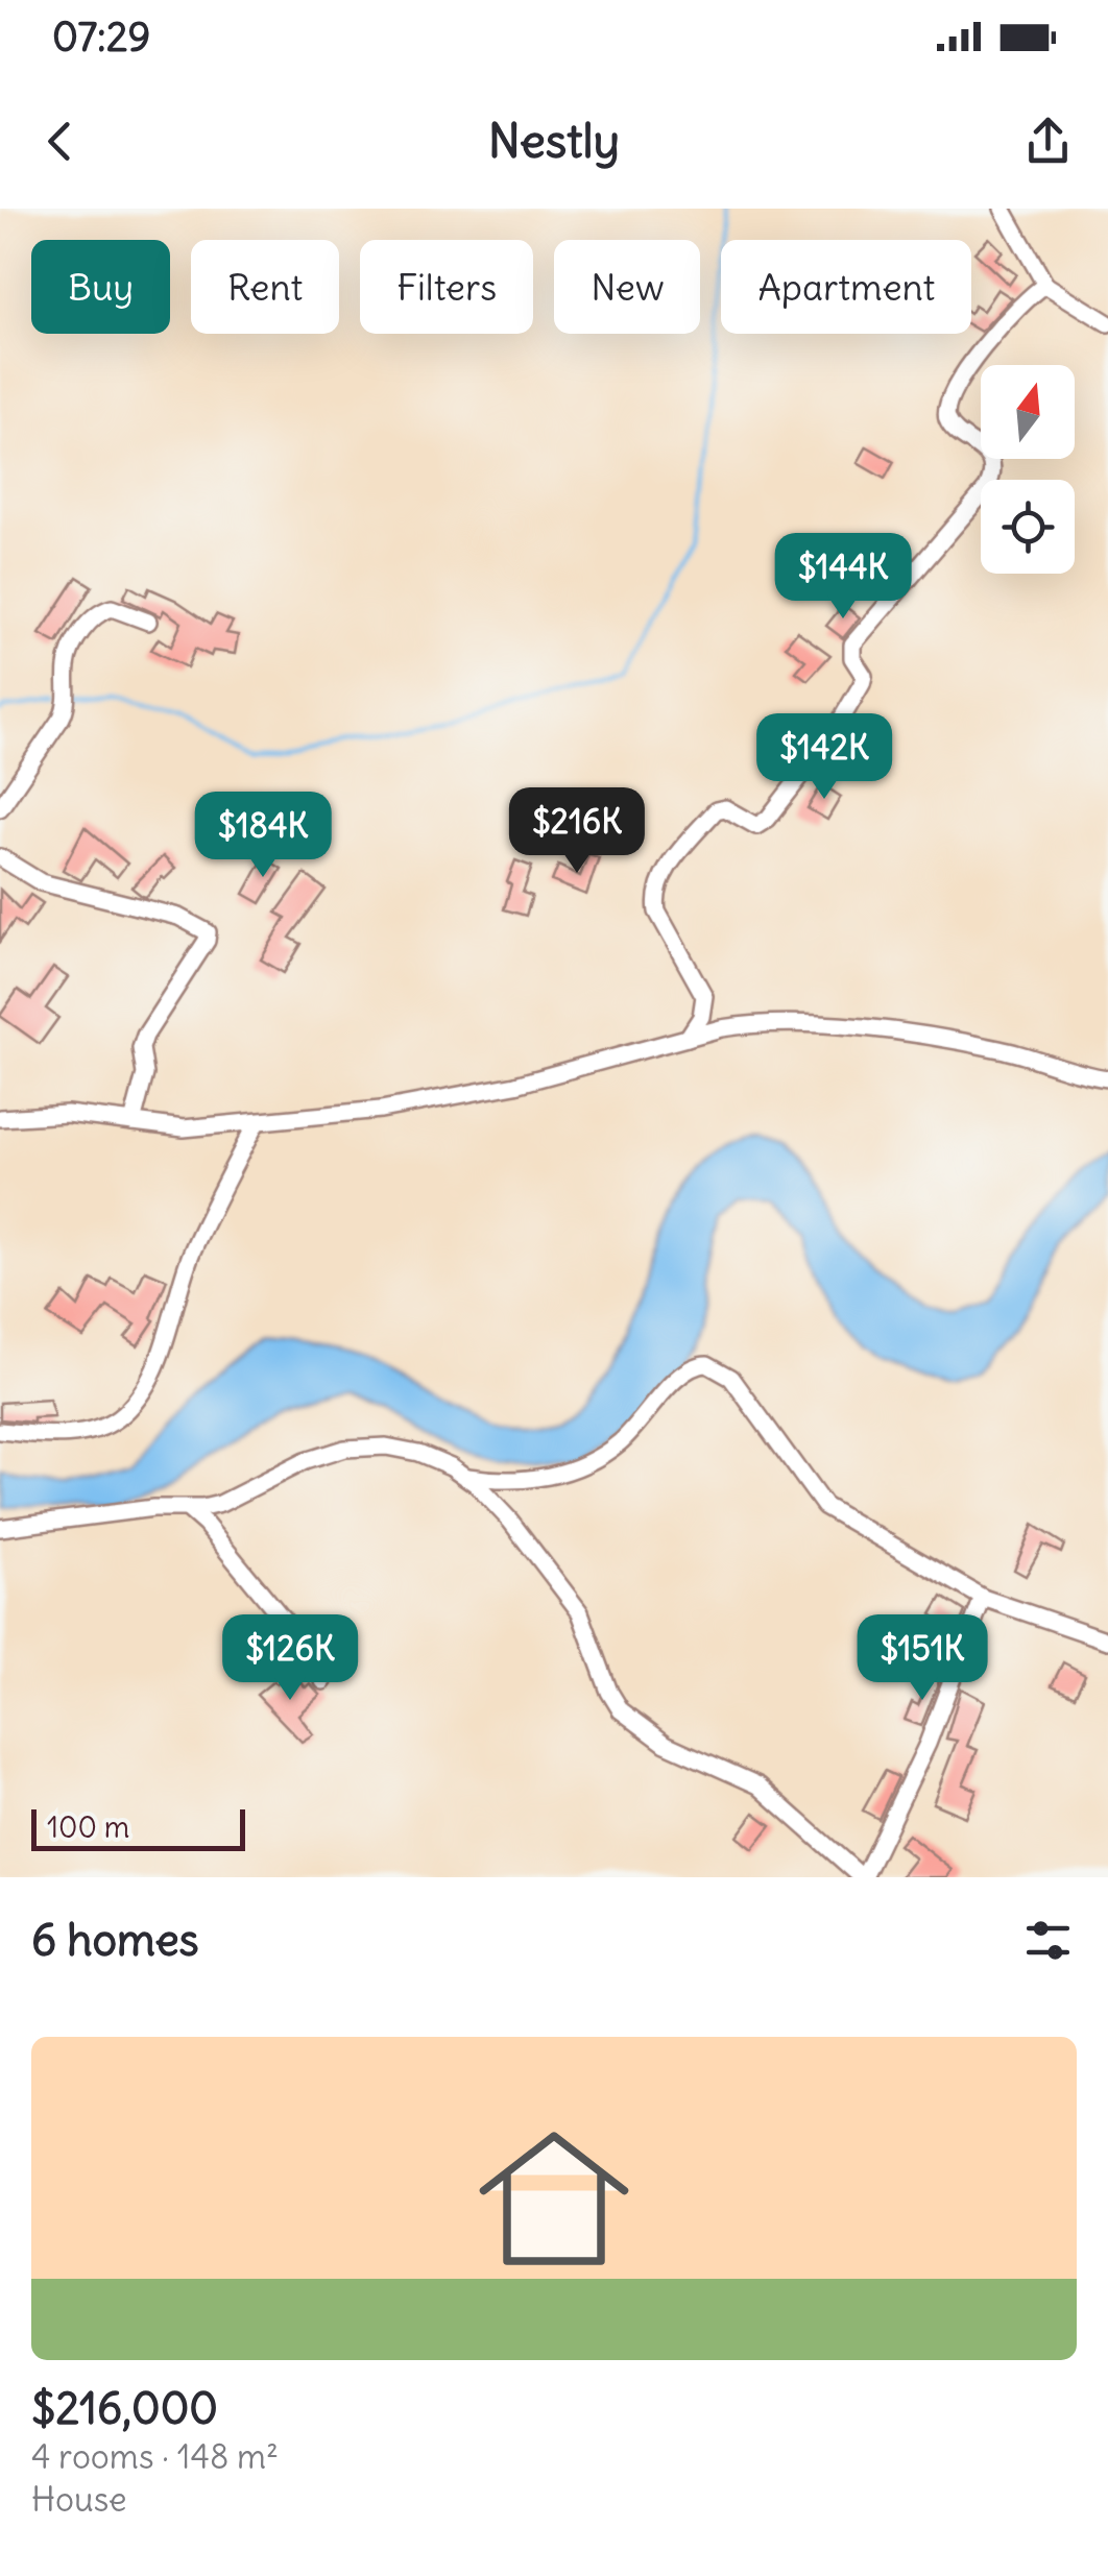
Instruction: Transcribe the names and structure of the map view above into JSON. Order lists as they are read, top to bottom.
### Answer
{
  "scale_bar": "100 m",
  "north": "top",
  "page": {
    "status": "07:29",
    "header": "Nestly",
    "chip": [
      "Buy",
      "Rent",
      "Filters",
      "New",
      "Apartment"
    ],
    "price": [
      "$144K",
      "$142K",
      "$216K",
      "$184K",
      "$126K",
      "$151K"
    ],
    "scale": "100 m",
    "heading": "6 homes",
    "list": [
      {
        "name": "$216,000",
        "note": "4 rooms · 148 m² · House"
      }
    ]
  }
}
